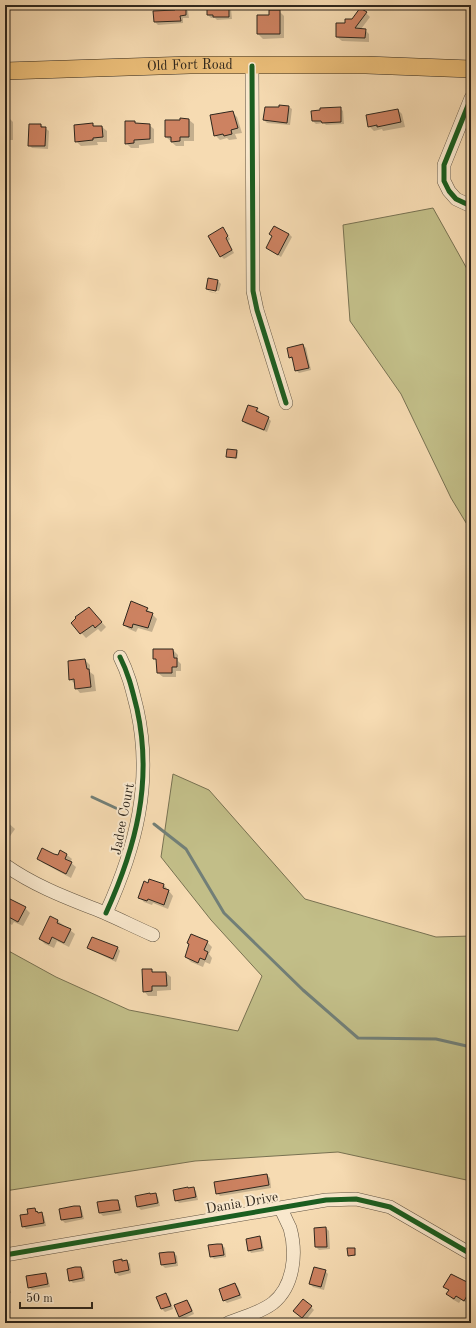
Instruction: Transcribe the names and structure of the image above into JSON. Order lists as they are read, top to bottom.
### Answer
{
  "streets": {
    "main road": ["Old Fort Road"],
    "street": ["Jadee Court", "Dania Drive"]
  },
  "scale_bar": "50 m"
}
